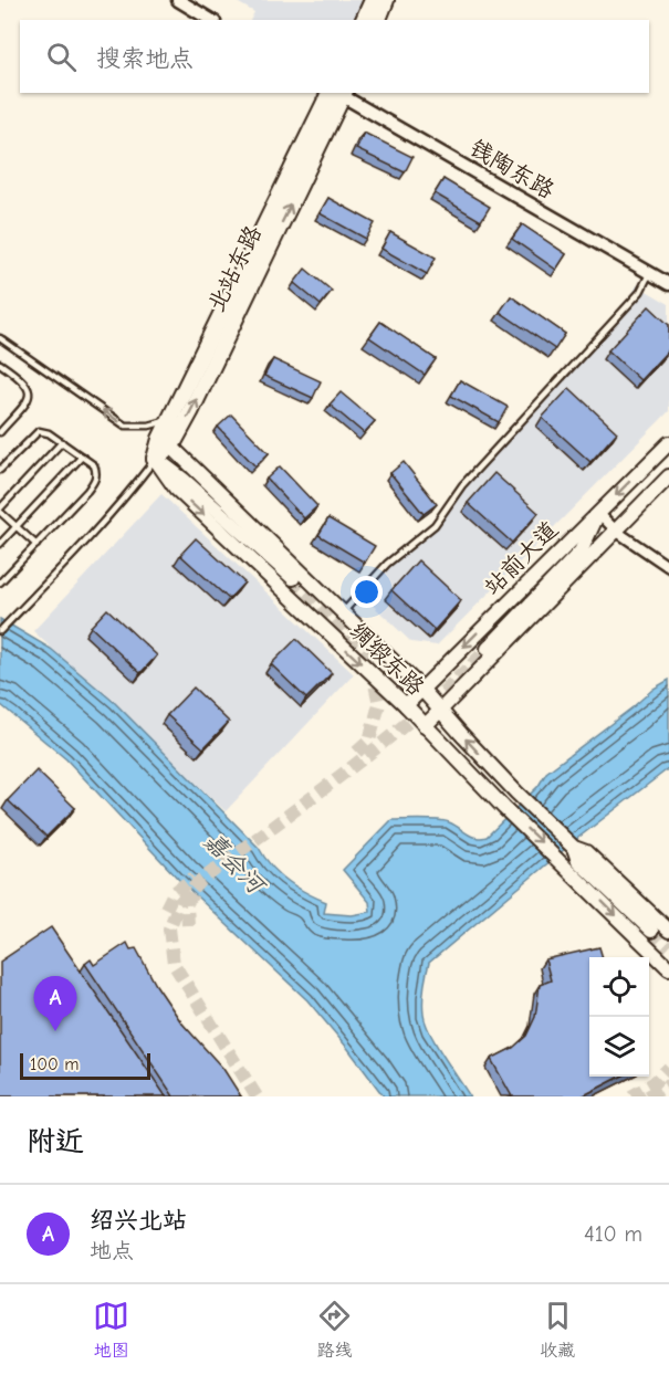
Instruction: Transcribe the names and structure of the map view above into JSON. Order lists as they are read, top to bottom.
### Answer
{
  "streets": {
    "main road": ["北站东路", "站前大道", "绸缎东路"],
    "street": ["钱陶东路"]
  },
  "crossings": [
    ["钱陶东路", "北站东路"],
    ["北站东路", "绸缎东路"],
    ["站前大道", "绸缎东路"]
  ],
  "water": ["嘉会河"],
  "scale_bar": "100 m",
  "page": {
    "search": "搜索地点",
    "pins": "A",
    "scale": "100 m",
    "heading": "附近",
    "list": [
      {
        "mark": "A",
        "name": "绍兴北站",
        "note": "地点",
        "value": "410 m"
      }
    ],
    "nav": ["地图", "路线", "收藏"]
  }
}
